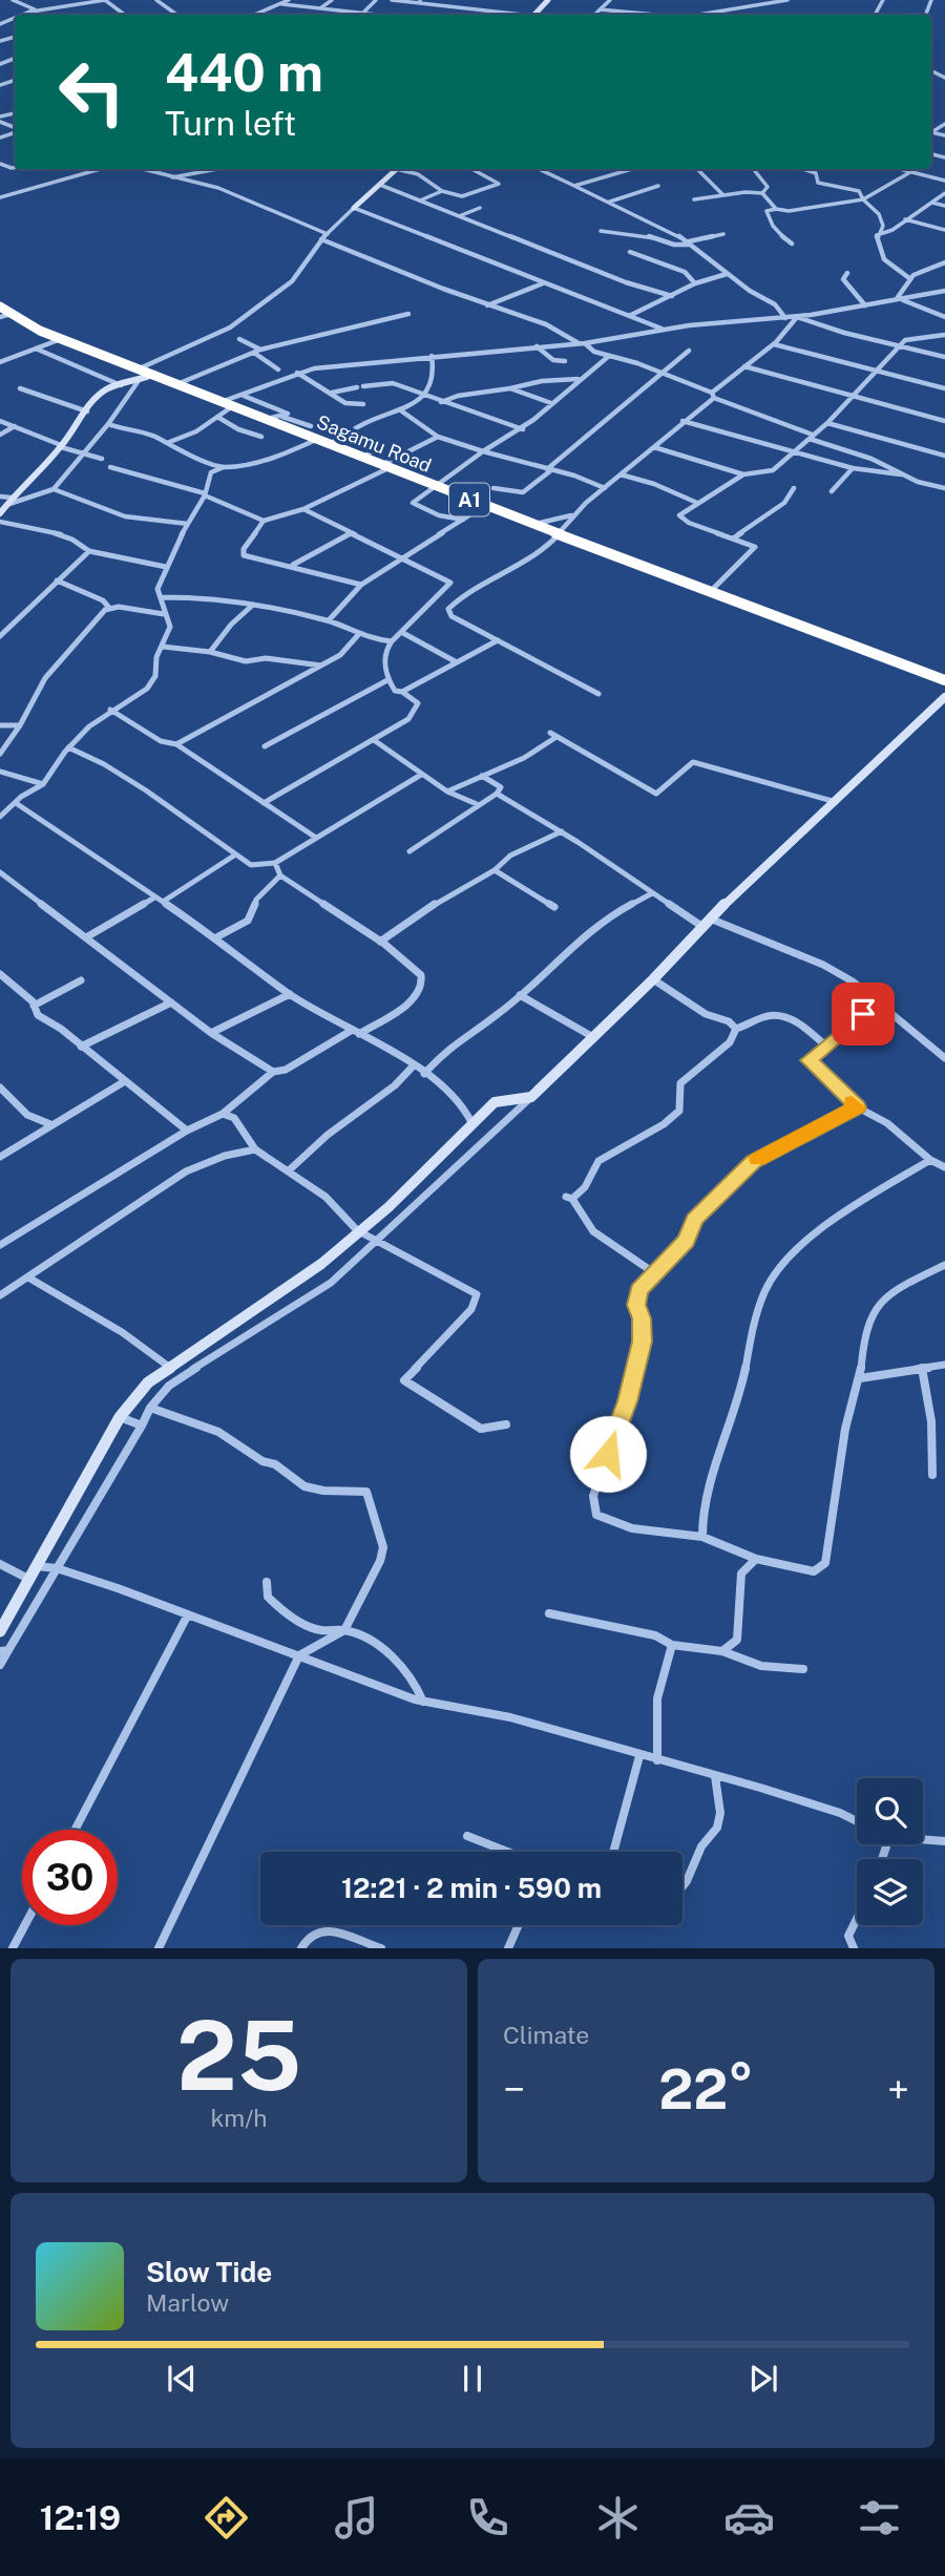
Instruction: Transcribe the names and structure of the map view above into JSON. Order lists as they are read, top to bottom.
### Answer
{
  "streets": {
    "highway": ["Sagamu Road", "A1"]
  },
  "page": {
    "turn": ["440 m", "Turn left"],
    "limit": "30",
    "trip": "12:21 · 2 min · 590 m",
    "tile": [
      ["25", "km/h"],
      "Climate"
    ],
    "heat": ["−", "22°", "+"],
    "song": ["Slow Tide", "Marlow"],
    "tabs": "12:19"
  }
}
